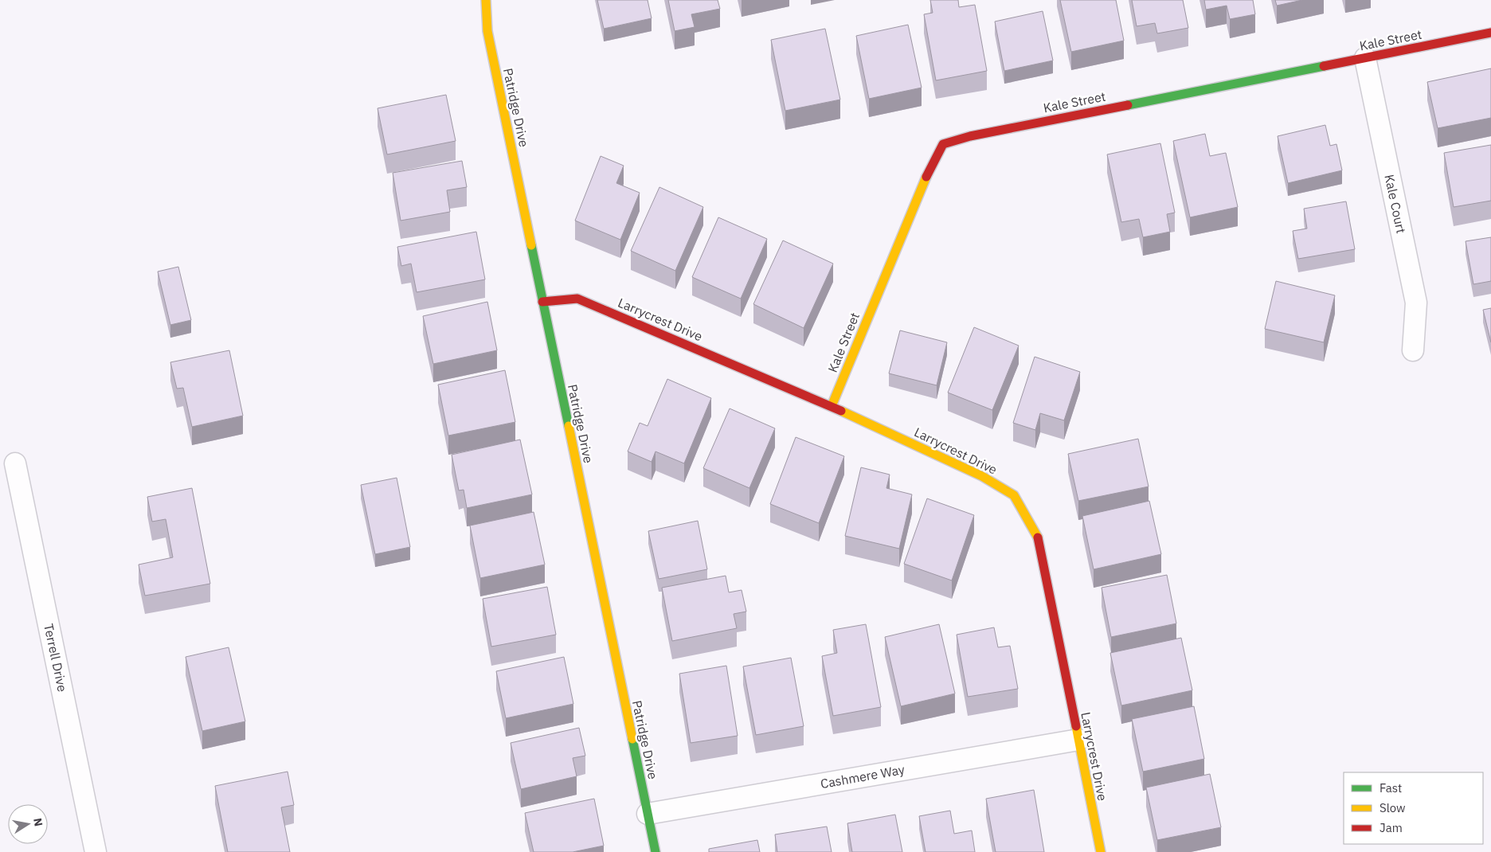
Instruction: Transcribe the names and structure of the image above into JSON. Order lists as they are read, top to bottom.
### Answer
{
  "streets": {
    "street": [
      "Kale Street",
      "Patridge Drive",
      "Kale Court",
      "Larrycrest Drive",
      "Terrell Drive",
      "Cashmere Way"
    ]
  },
  "crossings": [
    ["Kale Street", "Kale Court"],
    ["Kale Street", "Larrycrest Drive"],
    ["Patridge Drive", "Larrycrest Drive"],
    ["Patridge Drive", "Cashmere Way"],
    ["Larrycrest Drive", "Cashmere Way"]
  ],
  "legend": ["Fast", "Slow", "Jam"],
  "north": "right"
}
